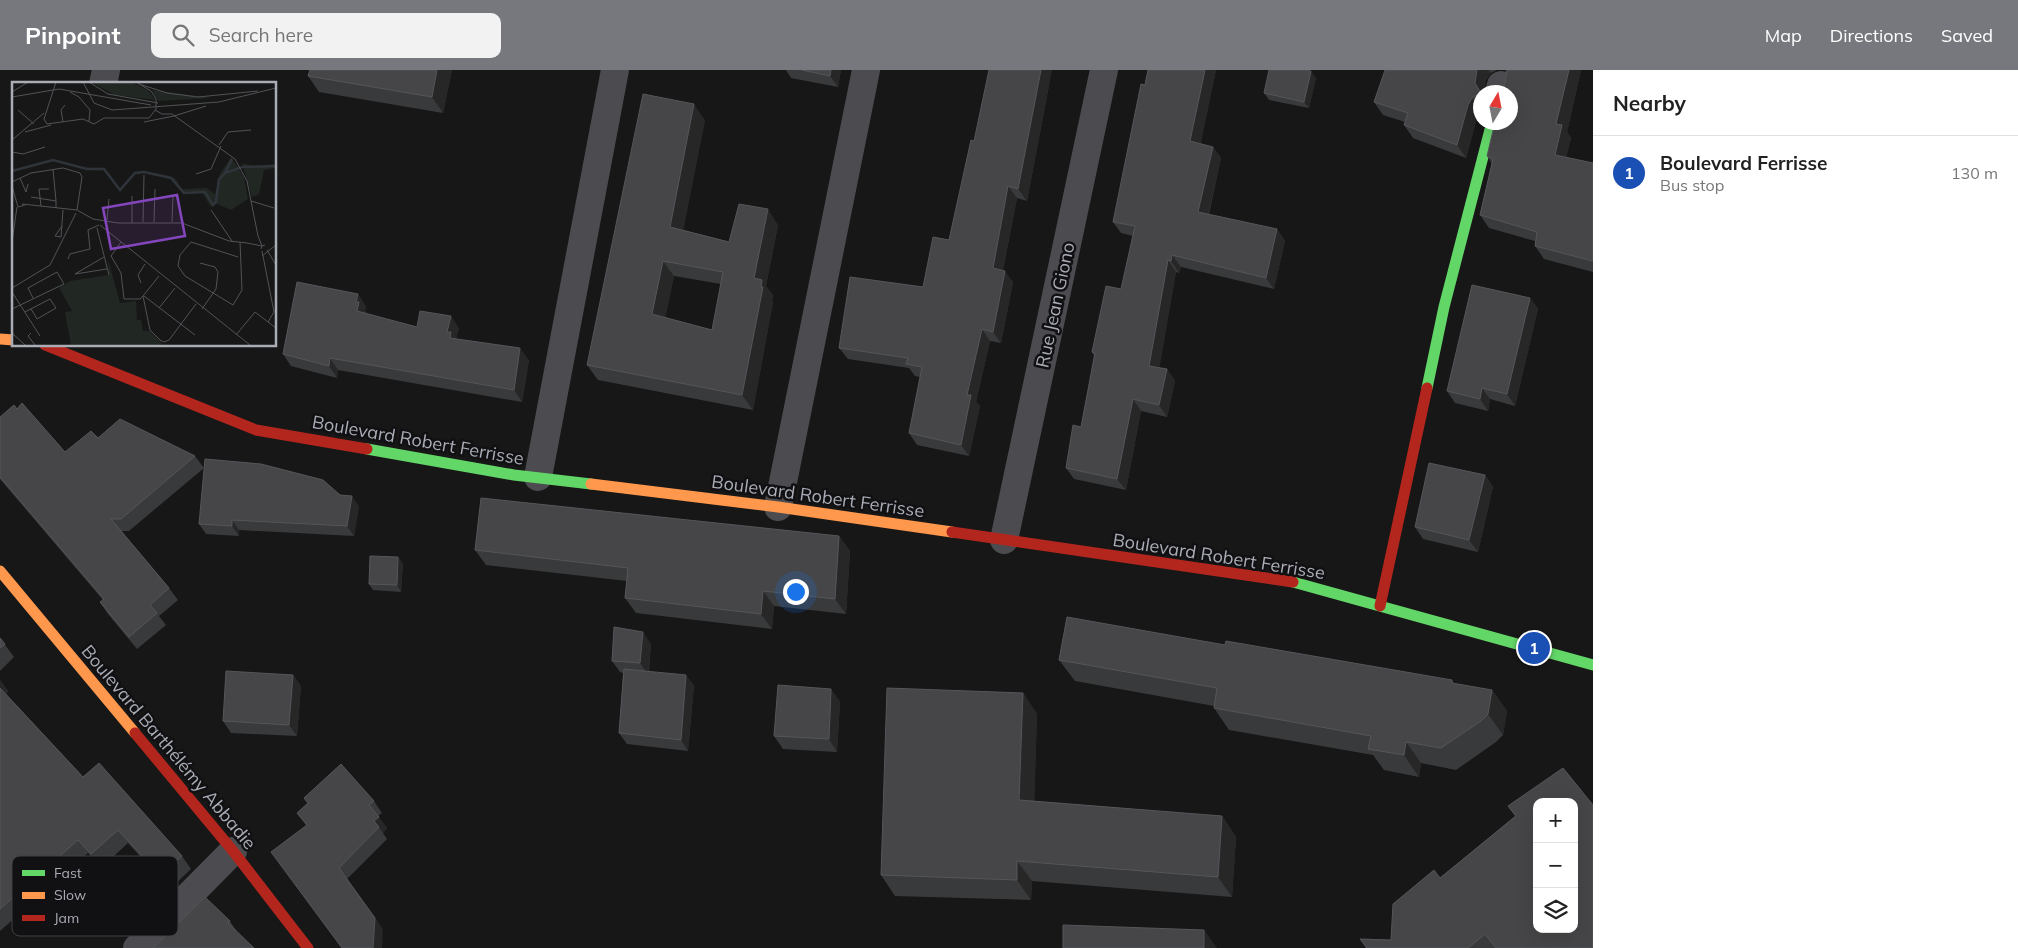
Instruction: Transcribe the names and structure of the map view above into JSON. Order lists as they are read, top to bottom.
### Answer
{
  "streets": {
    "main road": ["Boulevard Robert Ferrisse", "Boulevard Barthélémy Abbadie"],
    "street": ["Rue Jean Giono"]
  },
  "crossings": [
    ["Rue Jean Giono", "Boulevard Robert Ferrisse"]
  ],
  "legend": ["Fast", "Slow", "Jam"],
  "north": "top",
  "page": {
    "header": "Pinpoint",
    "search": "Search here",
    "nav": ["Map", "Directions", "Saved"],
    "heading": "Nearby",
    "list": [
      {
        "mark": "1",
        "name": "Boulevard Ferrisse",
        "note": "Bus stop",
        "value": "130 m"
      }
    ],
    "pins": "1",
    "map_buttons": ["+", "−"]
  }
}
